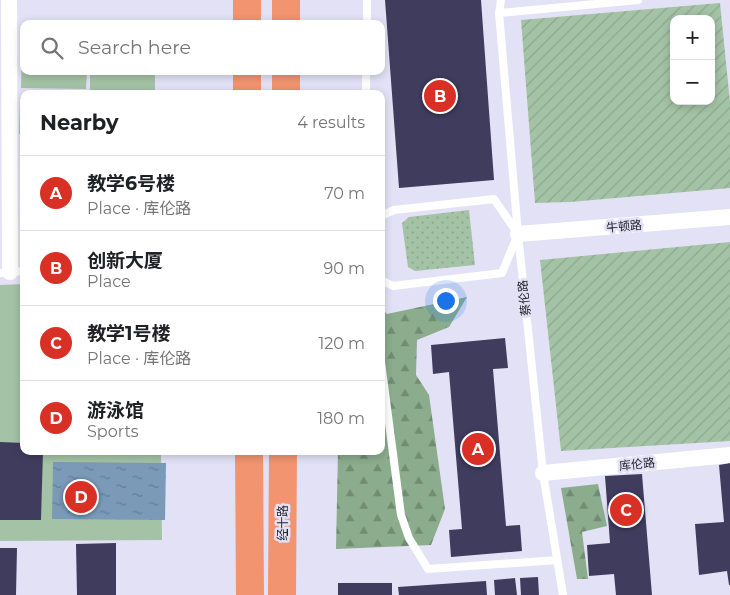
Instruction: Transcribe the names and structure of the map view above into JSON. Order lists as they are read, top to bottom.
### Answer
{
  "streets": {
    "highway": ["经十路"],
    "street": ["牛顿路", "库伦路"],
    "lane": ["蔡伦路"]
  },
  "crossings": [
    ["牛顿路", "蔡伦路"],
    ["蔡伦路", "库伦路"]
  ],
  "page": {
    "map_buttons": ["+", "−"],
    "search": "Search here",
    "pins": [
      "B",
      "A",
      "D",
      "C"
    ],
    "heading": ["Nearby", "4 results"],
    "list": [
      {
        "mark": "A",
        "name": "教学6号楼",
        "note": "Place · 库伦路",
        "value": "70 m"
      },
      {
        "mark": "B",
        "name": "创新大厦",
        "note": "Place",
        "value": "90 m"
      },
      {
        "mark": "C",
        "name": "教学1号楼",
        "note": "Place · 库伦路",
        "value": "120 m"
      },
      {
        "mark": "D",
        "name": "游泳馆",
        "note": "Sports",
        "value": "180 m"
      }
    ]
  }
}
